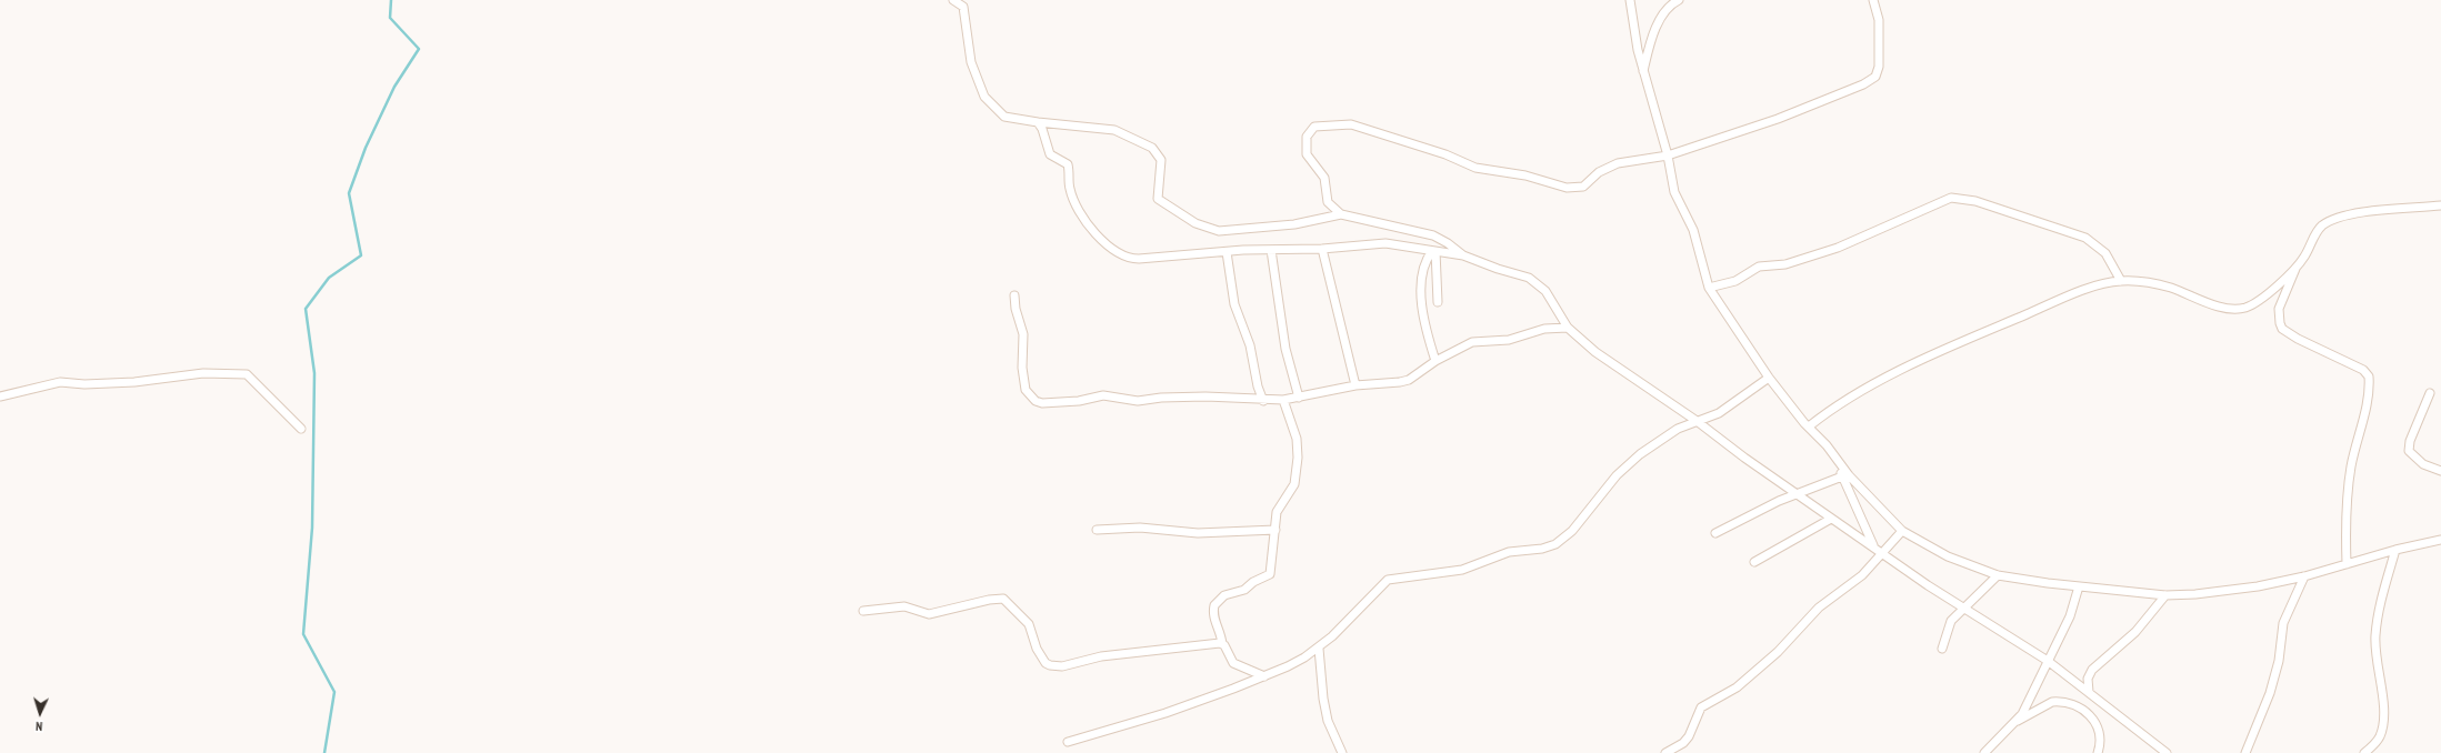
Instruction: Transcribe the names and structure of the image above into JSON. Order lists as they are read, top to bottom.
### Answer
{
  "north": "bottom"
}
